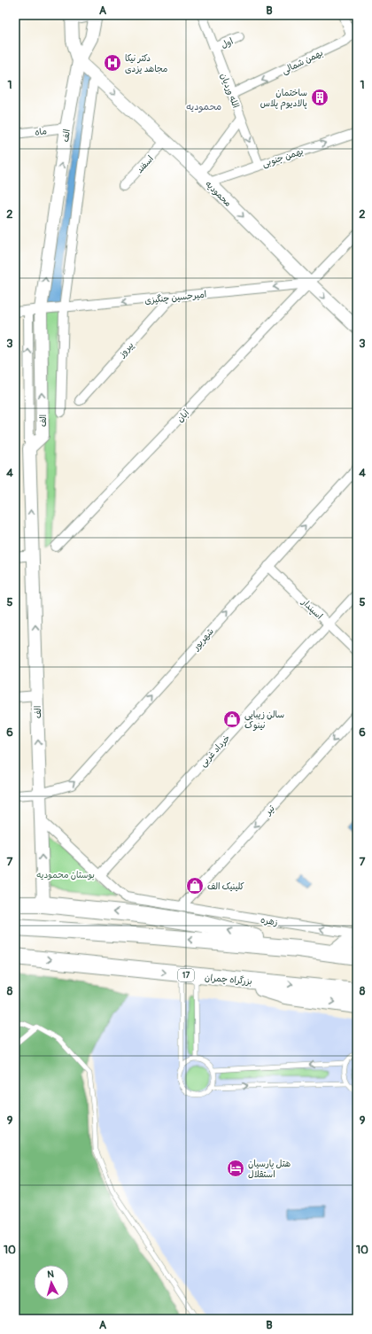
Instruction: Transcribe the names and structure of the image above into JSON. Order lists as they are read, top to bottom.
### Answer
{
  "streets": {
    "highway": ["17", "بزرگراه چمران"],
    "main road": ["الف", "محمودیه"],
    "street": [
      "اول",
      "بهمن شمالی",
      "الله وردیان",
      "ماه",
      "بهمن جنوبی",
      "اسفند",
      "امیرحسین چنگیزی",
      "پیروز",
      "آبان",
      "اسپندار",
      "شهریور",
      "خرداد غربی",
      "تیر",
      "زهره"
    ]
  },
  "crossings": [
    ["اول", "الله وردیان"],
    ["بهمن شمالی", "الله وردیان"],
    ["الله وردیان", "بهمن جنوبی"],
    ["ماه", "الف"],
    ["الف", "محمودیه"],
    ["الف", "امیرحسین چنگیزی"],
    ["الف", "شهریور"],
    ["بهمن جنوبی", "محمودیه"],
    ["اسفند", "محمودیه"],
    ["محمودیه", "امیرحسین چنگیزی"],
    ["محمودیه", "آبان"],
    ["امیرحسین چنگیزی", "پیروز"],
    ["امیرحسین چنگیزی", "آبان"],
    ["اسپندار", "شهریور"],
    ["اسپندار", "خرداد غربی"],
    ["تیر", "زهره"]
  ],
  "one_way": [
    "بهمن شمالی",
    "الف",
    "بهمن جنوبی",
    "محمودیه",
    "امیرحسین چنگیزی",
    "شهریور",
    "تیر",
    "زهره"
  ],
  "districts": ["محمودیه"],
  "parks": ["بوستان محمودیه"],
  "places": {
    "hospital": ["دکتر نیکا مجاهد یزدی"],
    "building": ["ساختمان پالادیوم پلاس"],
    "shop": ["سالن زیبایی نینوک", "کلینیک الف"],
    "hotel": ["هتل پارسیان استقلال"]
  },
  "north": "top",
  "grid": {
    "columns": ["A", "B"],
    "rows": [
      "1",
      "2",
      "3",
      "4",
      "5",
      "6",
      "7",
      "8",
      "9",
      "10"
    ]
  }
}
